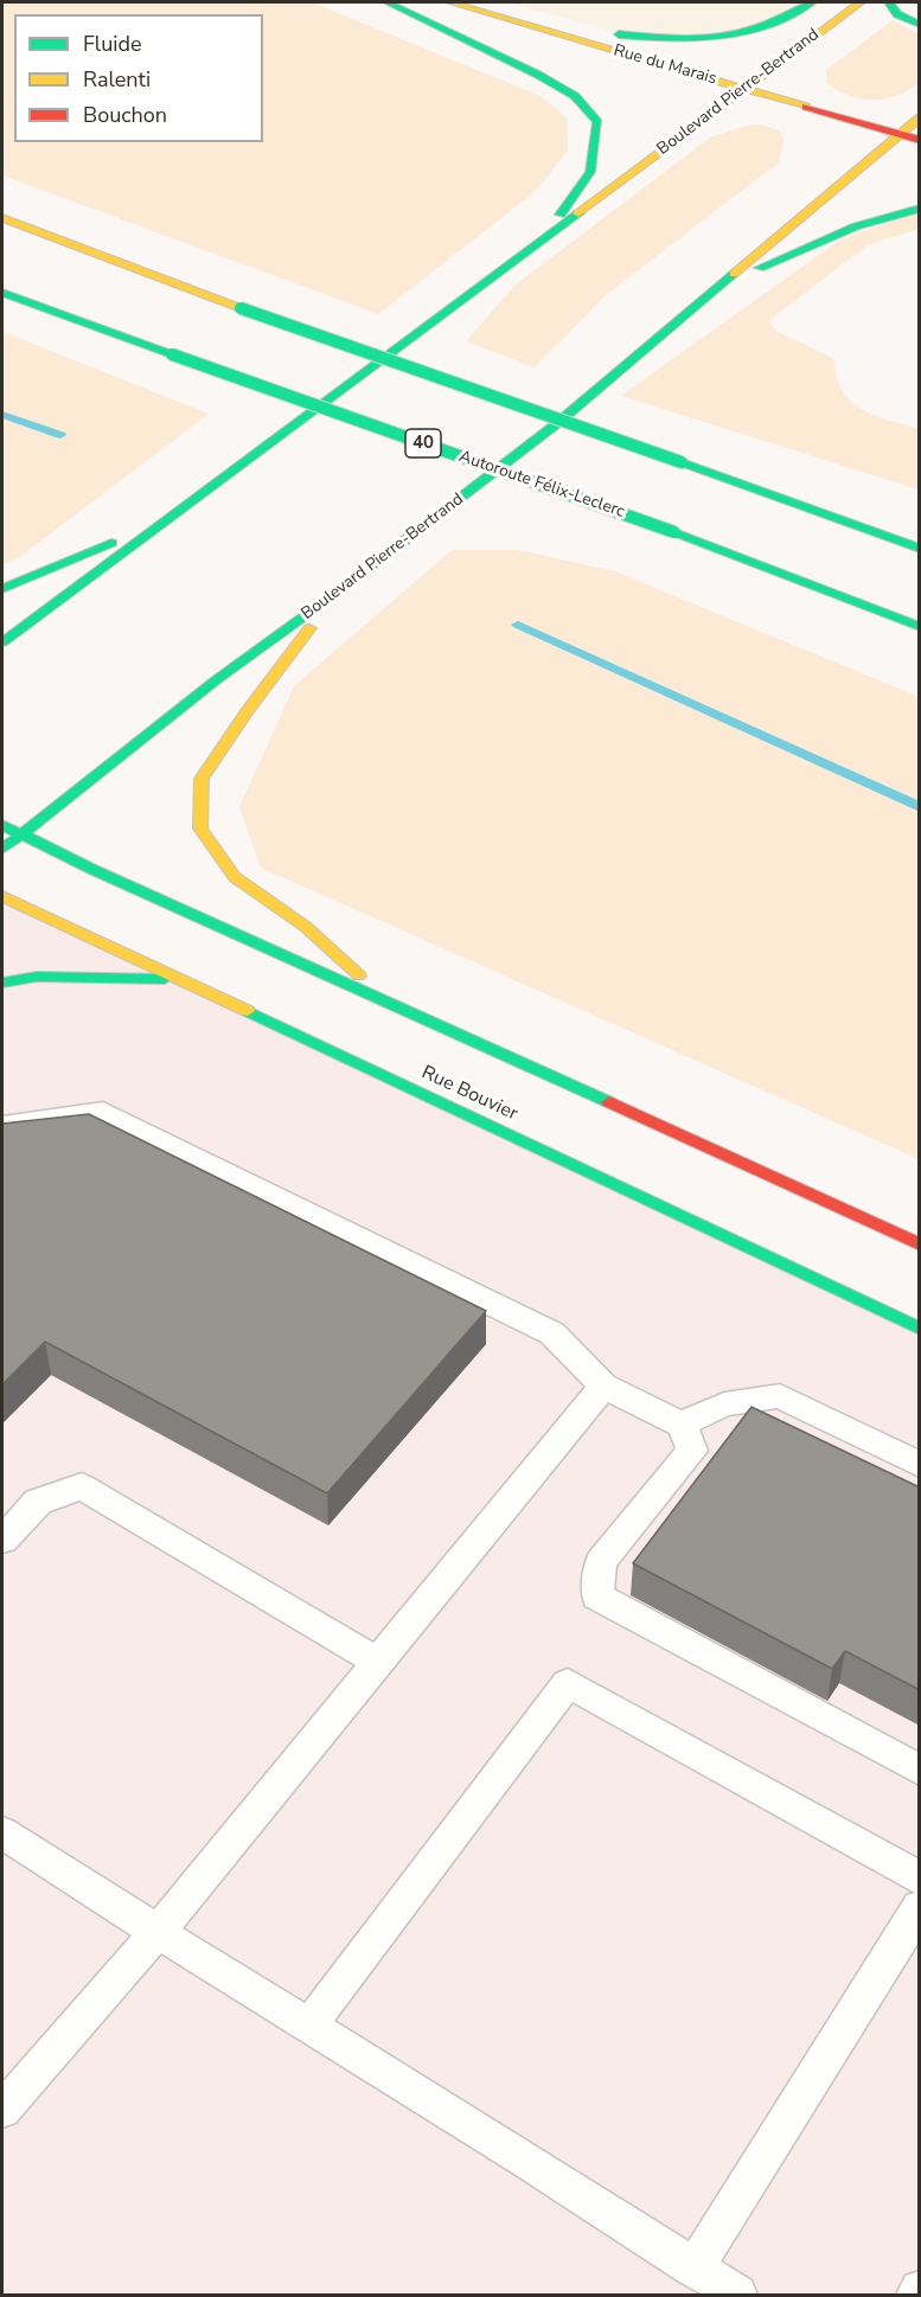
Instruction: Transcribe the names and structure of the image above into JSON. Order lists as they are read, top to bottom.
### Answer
{
  "streets": {
    "main road": [
      "Rue du Marais",
      "Boulevard Pierre-Bertrand",
      "40",
      "Autoroute Félix-Leclerc",
      "Rue Bouvier"
    ]
  },
  "crossings": [
    ["Rue du Marais", "Boulevard Pierre-Bertrand"]
  ],
  "legend": ["Fluide", "Ralenti", "Bouchon"]
}
